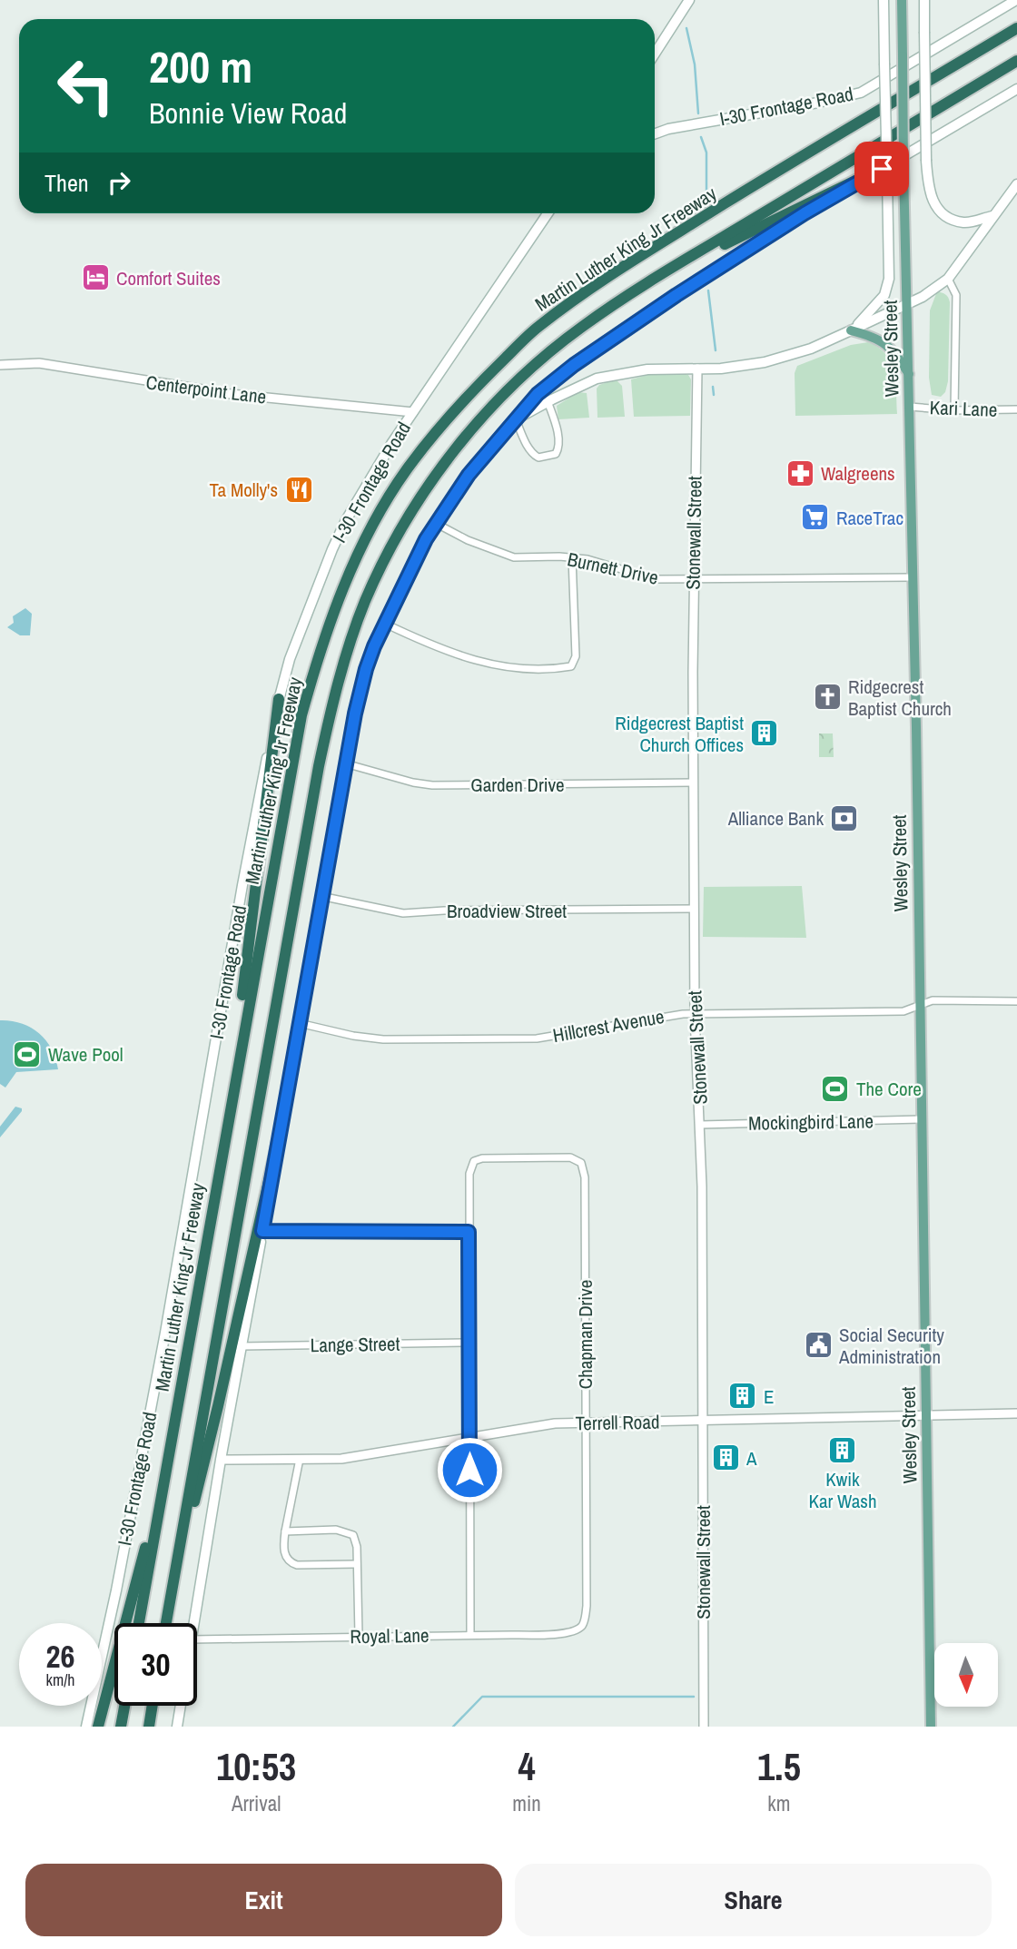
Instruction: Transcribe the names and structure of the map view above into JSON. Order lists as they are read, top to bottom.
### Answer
{
  "streets": {
    "highway": ["Martin Luther King Jr Freeway"],
    "main road": ["I-30 Frontage Road", "Wesley Street"],
    "street": [
      "Centerpoint Lane",
      "Kari Lane",
      "Stonewall Street",
      "Burnett Drive",
      "Garden Drive",
      "Broadview Street",
      "Hillcrest Avenue",
      "Mockingbird Lane",
      "Chapman Drive",
      "Lange Street",
      "Terrell Road",
      "Royal Lane"
    ]
  },
  "crossings": [
    ["I-30 Frontage Road", "Centerpoint Lane"],
    ["Wesley Street", "Kari Lane"],
    ["Wesley Street", "Burnett Drive"],
    ["Wesley Street", "Hillcrest Avenue"],
    ["Wesley Street", "Mockingbird Lane"],
    ["Wesley Street", "Terrell Road"],
    ["Stonewall Street", "Burnett Drive"],
    ["Stonewall Street", "Garden Drive"],
    ["Stonewall Street", "Broadview Street"],
    ["Stonewall Street", "Hillcrest Avenue"],
    ["Stonewall Street", "Mockingbird Lane"],
    ["Stonewall Street", "Terrell Road"],
    ["Chapman Drive", "Terrell Road"],
    ["Chapman Drive", "Royal Lane"]
  ],
  "places": {
    "hotel": ["Comfort Suites"],
    "pharmacy": ["Walgreens"],
    "restaurant": ["Ta Molly's"],
    "supermarket": ["RaceTrac"],
    "church": ["Ridgecrest Baptist Church"],
    "building": [
      "Ridgecrest Baptist Church Offices",
      "E",
      "Kwik Kar Wash",
      "A"
    ],
    "bank": ["Alliance Bank"],
    "sports": ["Wave Pool", "The Core"],
    "public building": ["Social Security Administration"]
  },
  "north": "bottom",
  "page": {
    "turn": ["200 m", "Bonnie View Road"],
    "then": "Then",
    "speed": "26 km/h",
    "limit": "30",
    "eta": [
      "10:53",
      "Arrival",
      "4",
      "min",
      "1.5",
      "km"
    ],
    "buttons": ["Exit", "Share"]
  }
}
